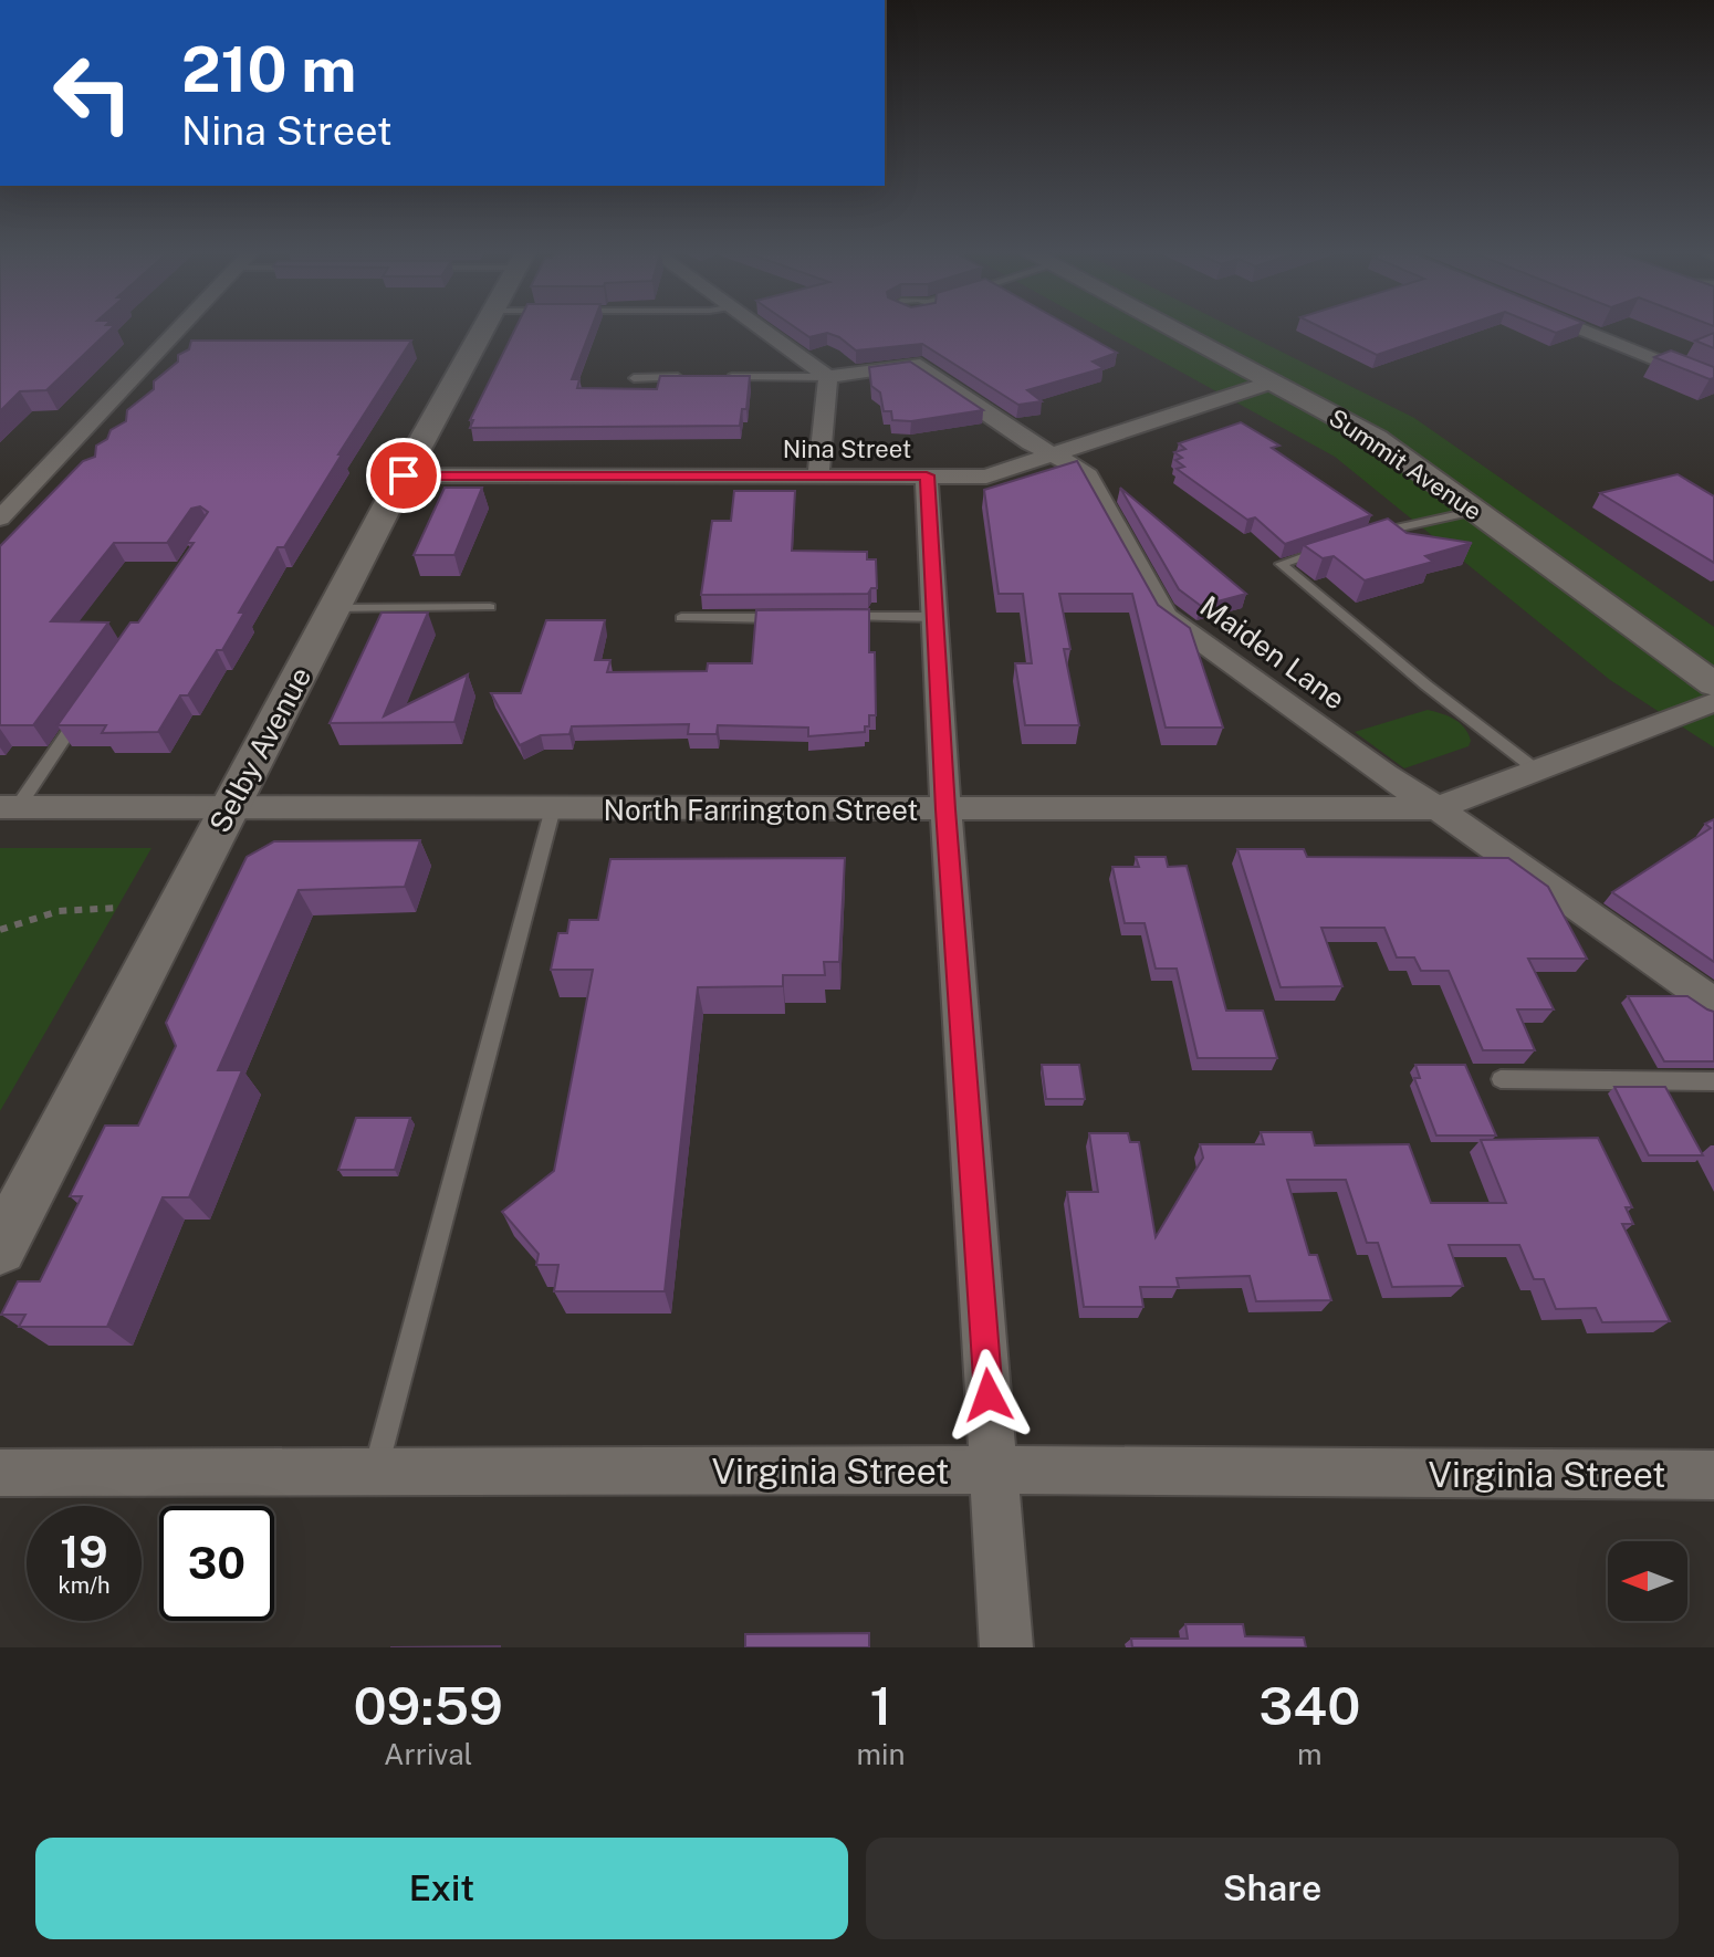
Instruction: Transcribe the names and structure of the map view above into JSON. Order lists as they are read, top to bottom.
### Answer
{
  "streets": {
    "street": [
      "Nina Street",
      "Summit Avenue",
      "Maiden Lane",
      "Selby Avenue",
      "North Farrington Street",
      "Virginia Street"
    ]
  },
  "crossings": [
    ["Nina Street", "Summit Avenue"],
    ["Nina Street", "Maiden Lane"],
    ["Nina Street", "Selby Avenue"],
    ["Maiden Lane", "North Farrington Street"],
    ["Selby Avenue", "North Farrington Street"]
  ],
  "north": "left",
  "page": {
    "turn": ["210 m", "Nina Street"],
    "speed": "19 km/h",
    "limit": "30",
    "eta": [
      "09:59",
      "Arrival",
      "1",
      "min",
      "340",
      "m"
    ],
    "buttons": ["Exit", "Share"]
  }
}
